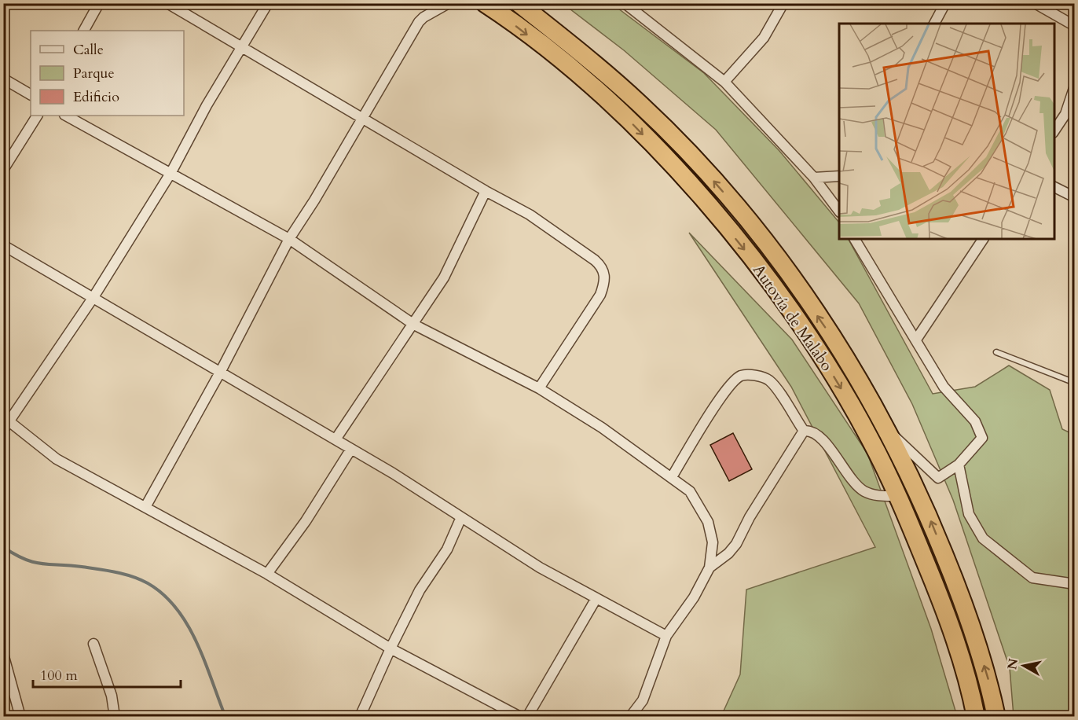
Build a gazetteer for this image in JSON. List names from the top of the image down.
{
  "streets": {
    "highway": ["Autovía de Malabo"]
  },
  "legend": ["Calle", "Parque", "Edificio"],
  "scale_bar": "100 m",
  "north": "left"
}
